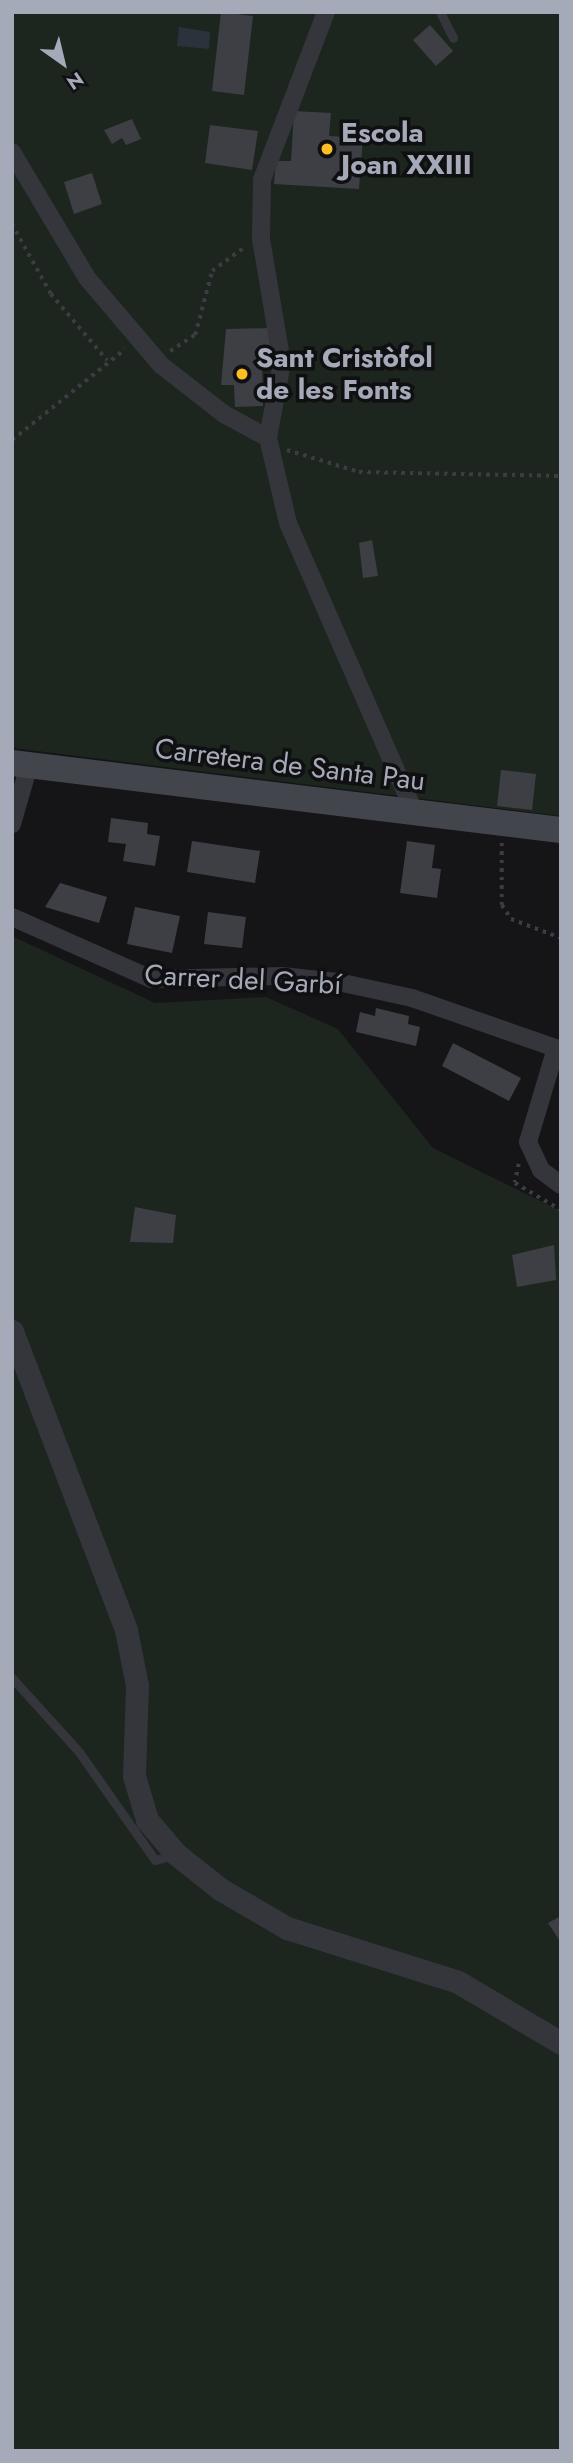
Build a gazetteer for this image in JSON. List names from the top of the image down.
{
  "streets": {
    "main road": ["Carretera de Santa Pau"],
    "street": ["Carrer del Garbí"]
  },
  "places": ["Escola Joan XXIII", "Sant Cristòfol de les Fonts"],
  "north": "bottom right"
}
